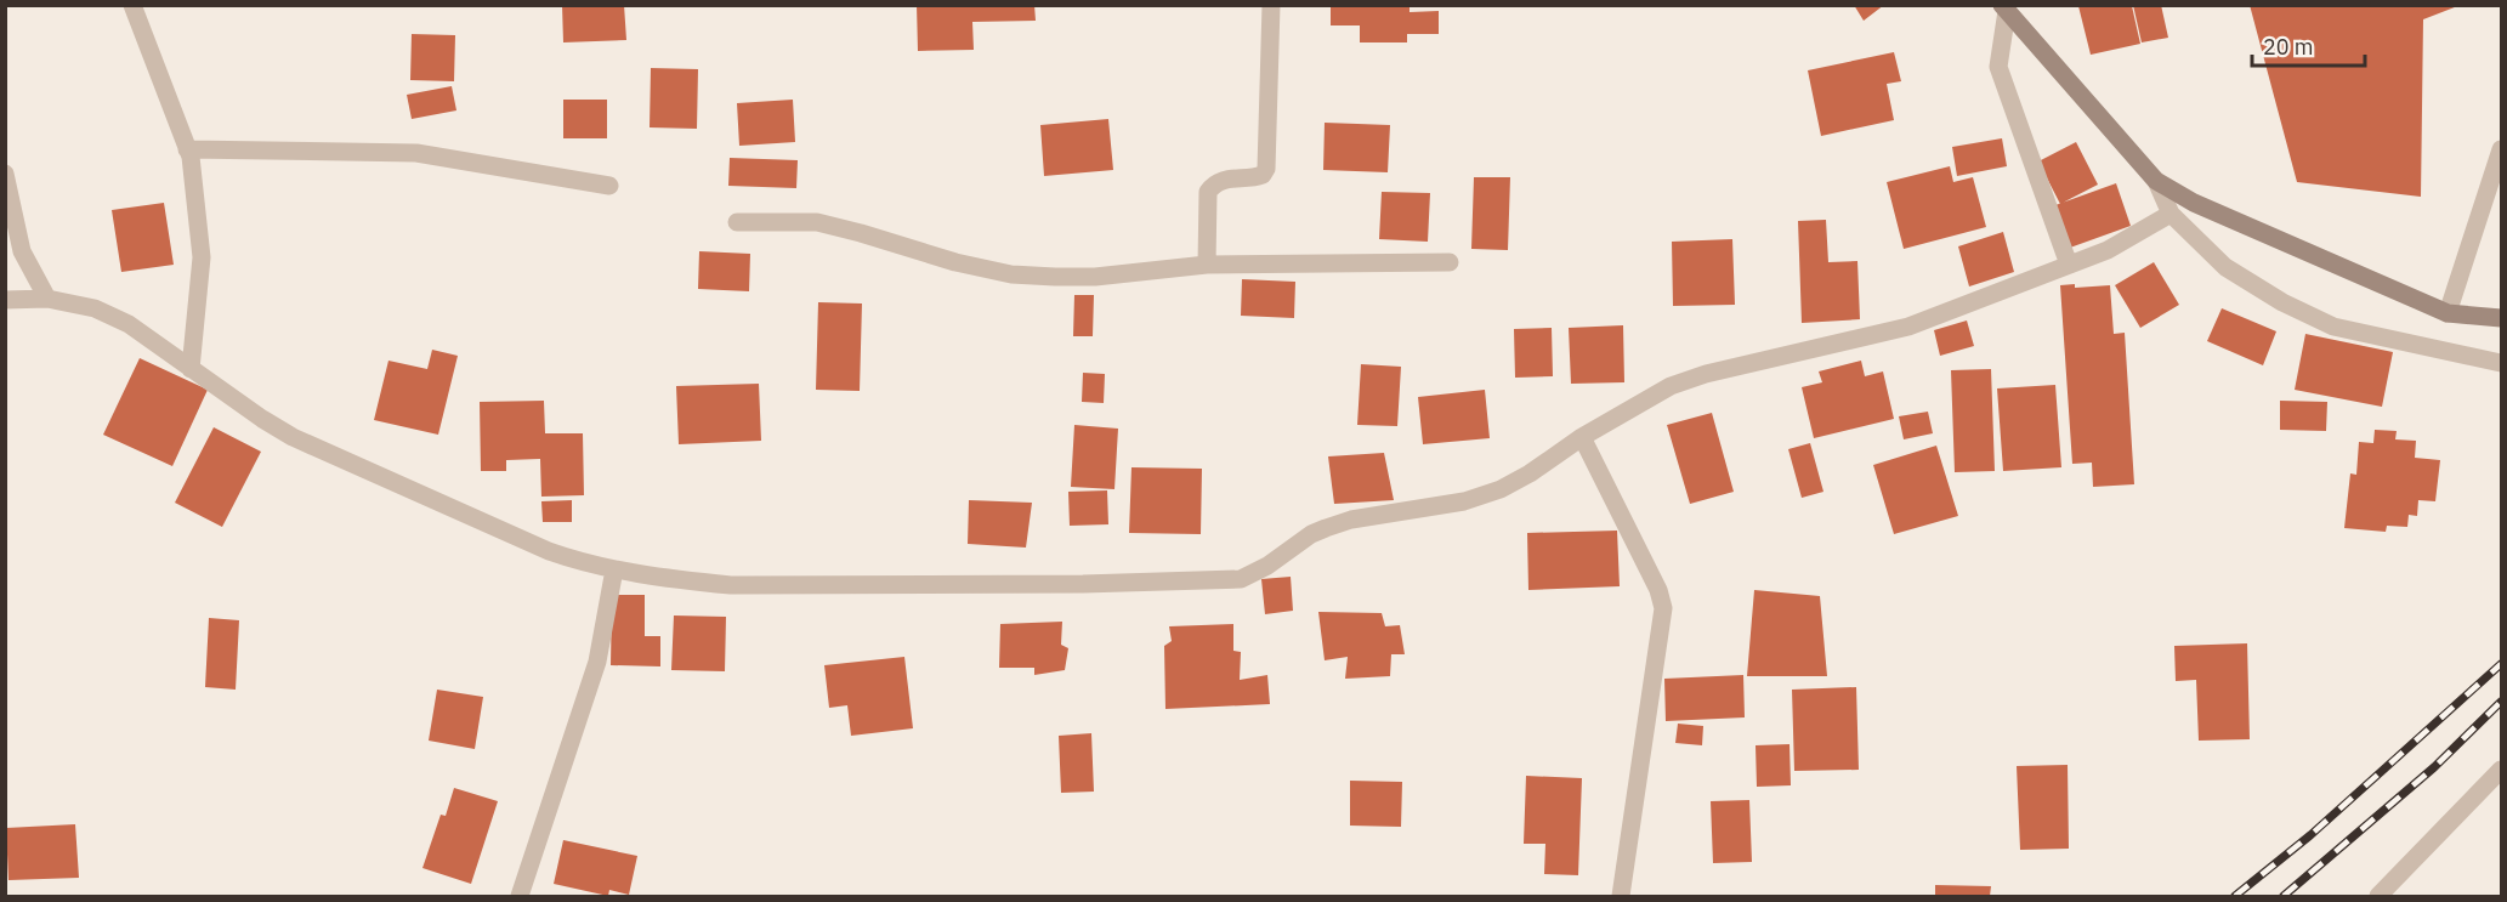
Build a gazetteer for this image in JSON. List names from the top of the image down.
{
  "scale_bar": "20 m"
}
